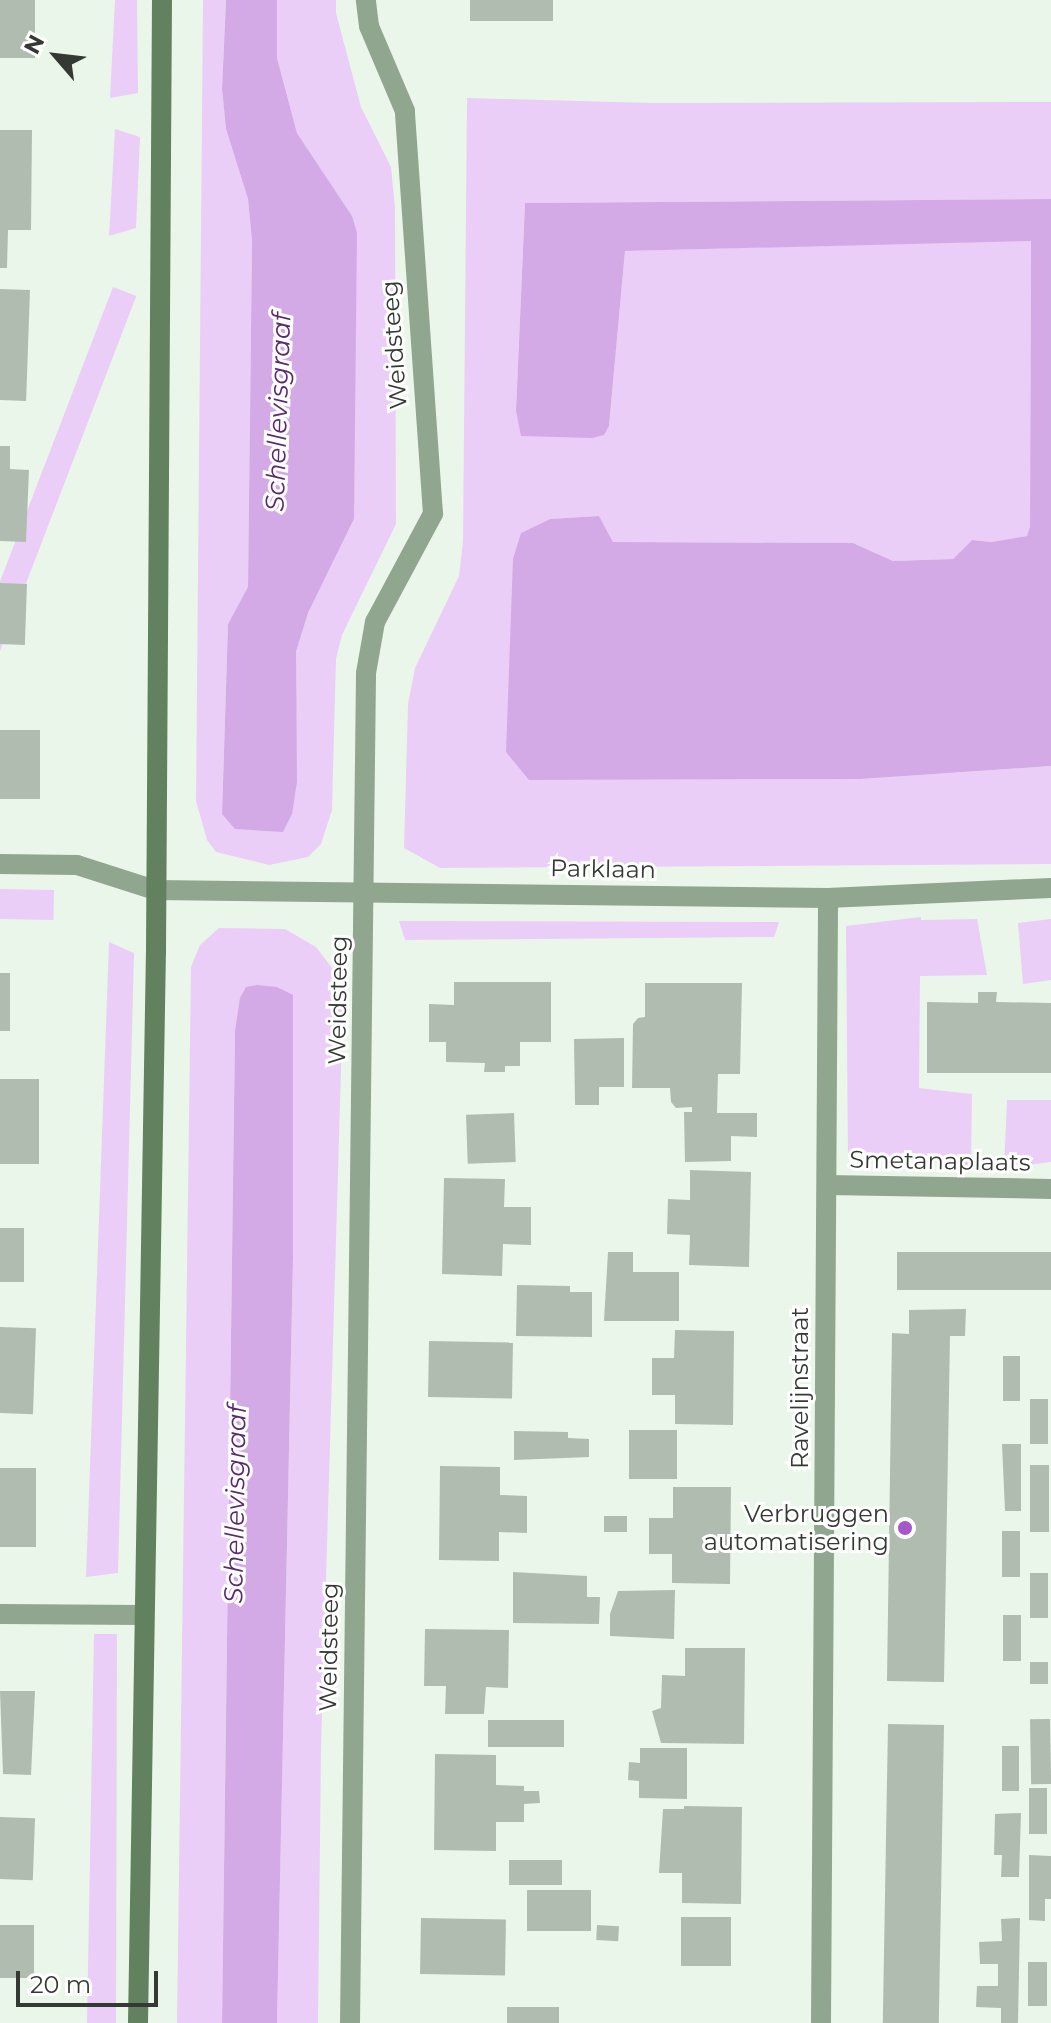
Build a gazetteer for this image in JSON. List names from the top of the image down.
{
  "streets": {
    "street": [
      "Weidsteeg",
      "Parklaan",
      "Smetanaplaats",
      "Ravelijnstraat"
    ]
  },
  "crossings": [
    ["Weidsteeg", "Parklaan"],
    ["Parklaan", "Ravelijnstraat"],
    ["Smetanaplaats", "Ravelijnstraat"]
  ],
  "water": ["Schellevisgraaf"],
  "places": ["Verbruggen automatisering"],
  "scale_bar": "20 m",
  "north": "top left"
}
